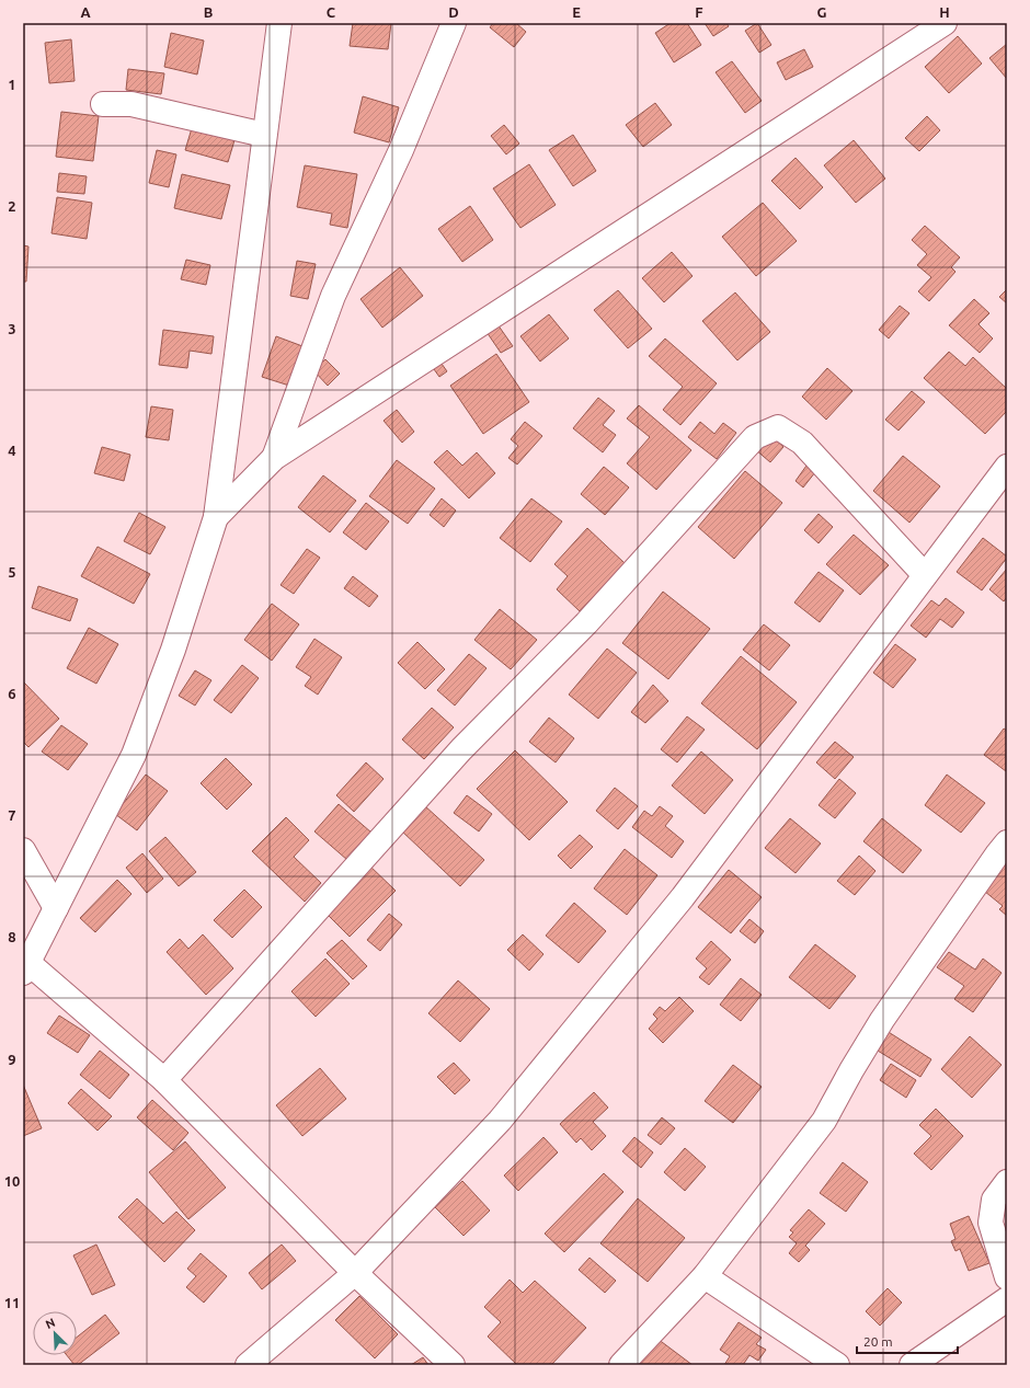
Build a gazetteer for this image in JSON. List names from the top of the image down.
{
  "scale_bar": "20 m",
  "north": "top left",
  "grid": {
    "columns": [
      "A",
      "B",
      "C",
      "D",
      "E",
      "F",
      "G",
      "H"
    ],
    "rows": [
      "1",
      "2",
      "3",
      "4",
      "5",
      "6",
      "7",
      "8",
      "9",
      "10",
      "11"
    ]
  }
}
